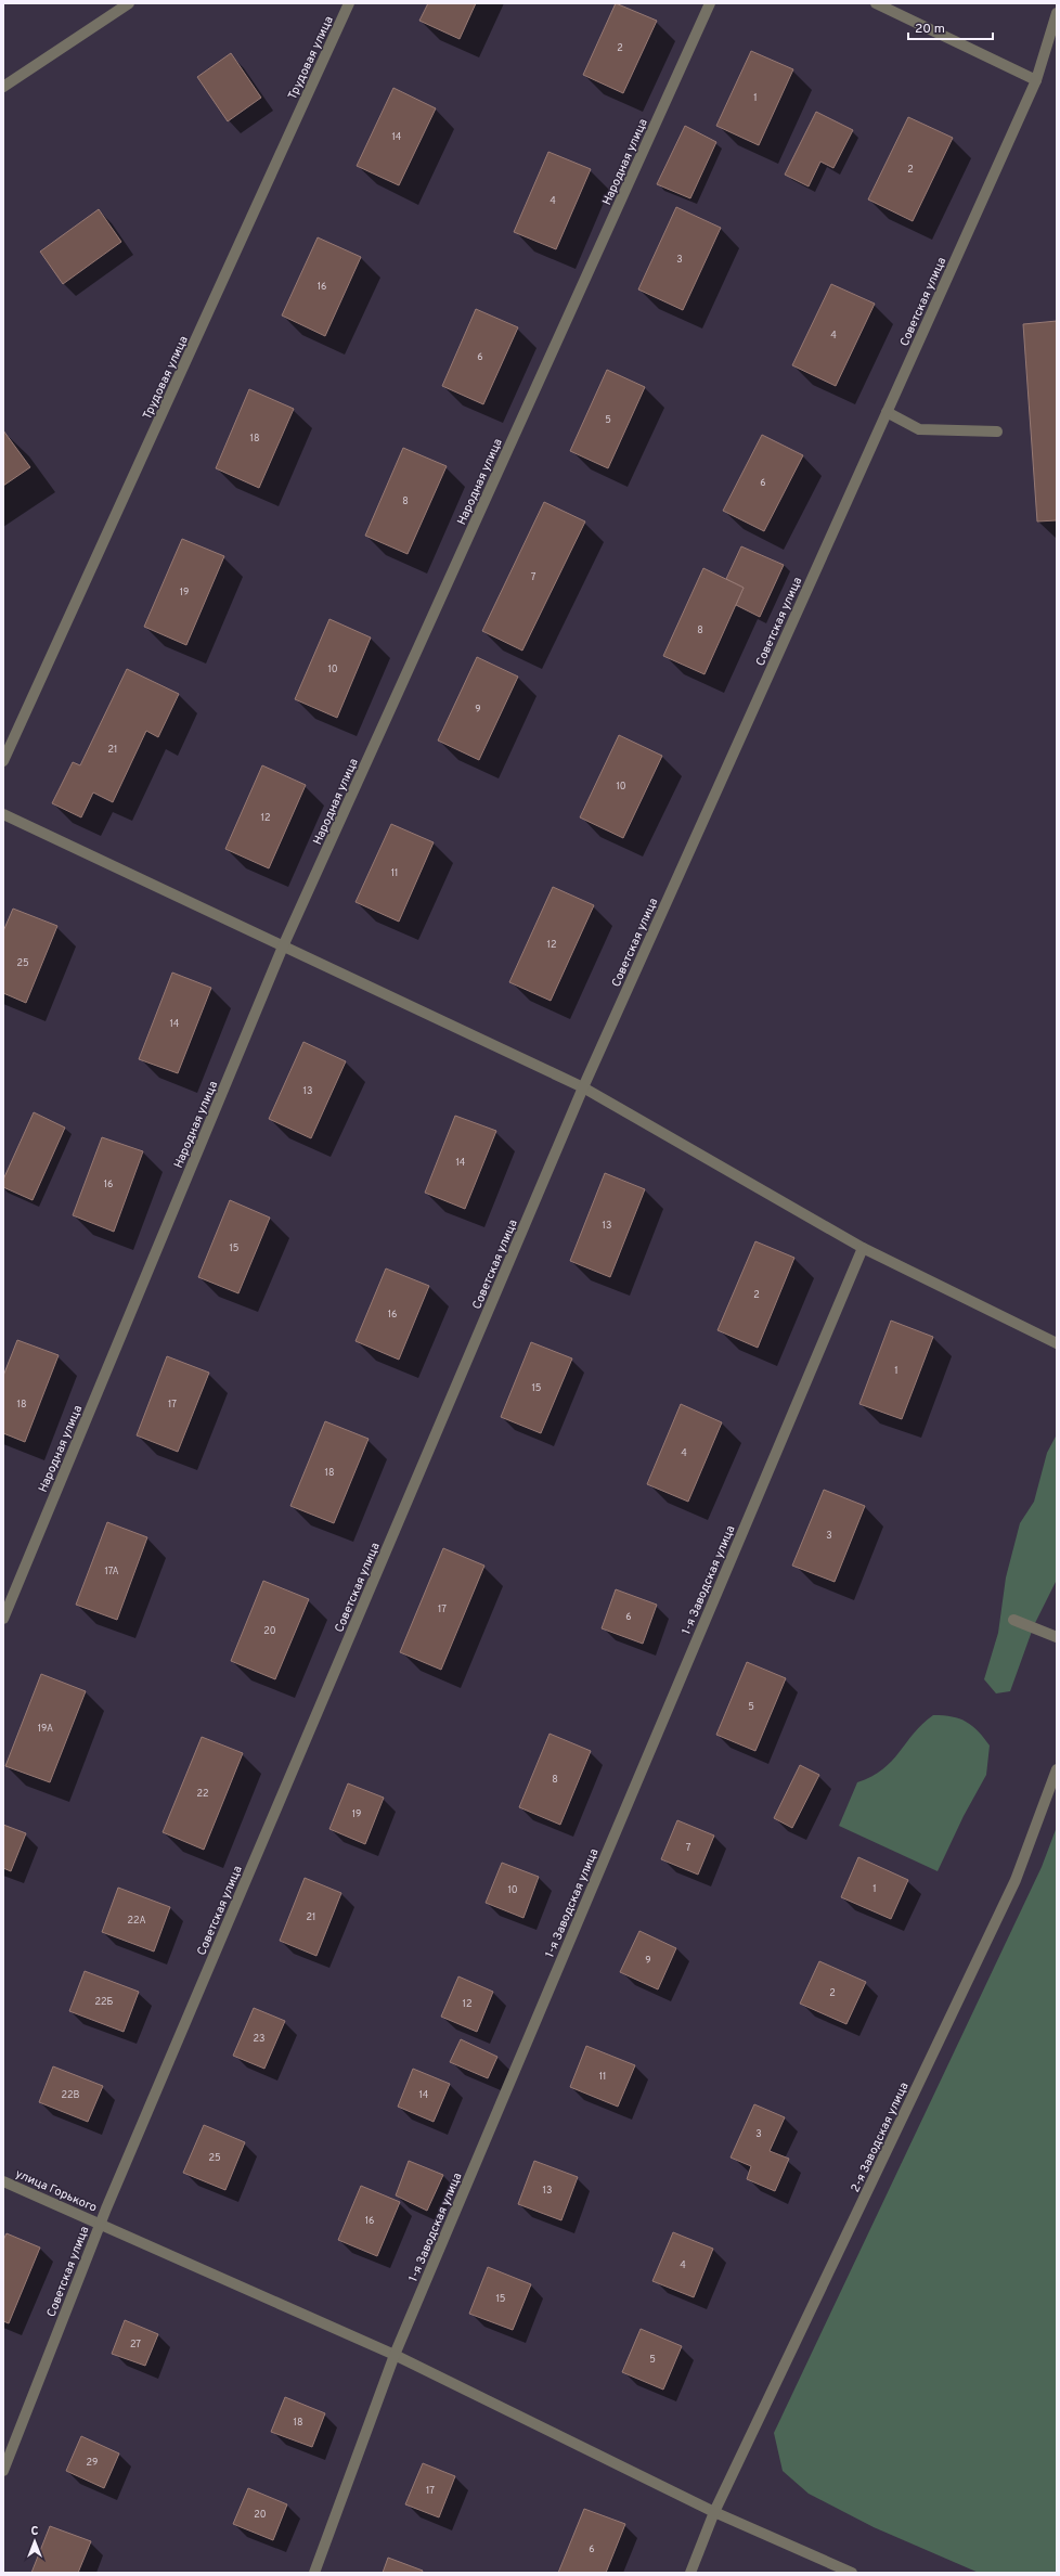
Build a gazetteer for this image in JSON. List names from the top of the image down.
{
  "streets": {
    "street": [
      "Трудовая улица",
      "Народная улица",
      "Советская улица",
      "1-я Заводская улица",
      "2-я Заводская улица",
      "улица Горького"
    ]
  },
  "crossings": [
    ["Советская улица", "улица Горького"],
    ["1-я Заводская улица", "улица Горького"],
    ["2-я Заводская улица", "улица Горького"]
  ],
  "house_numbers": [
    "2",
    "1",
    "14",
    "2",
    "4",
    "3",
    "16",
    "4",
    "6",
    "5",
    "18",
    "6",
    "8",
    "7",
    "19",
    "8",
    "10",
    "9",
    "21",
    "10",
    "12",
    "11",
    "12",
    "25",
    "14",
    "13",
    "14",
    "16",
    "13",
    "15",
    "2",
    "16",
    "1",
    "15",
    "18",
    "17",
    "4",
    "18",
    "3",
    "17А",
    "17",
    "6",
    "20",
    "5",
    "19А",
    "8",
    "22",
    "19",
    "7",
    "1",
    "10",
    "21",
    "22А",
    "9",
    "2",
    "22Б",
    "12",
    "23",
    "11",
    "22В",
    "14",
    "3",
    "25",
    "13",
    "16",
    "4",
    "15",
    "27",
    "5",
    "18",
    "29",
    "17",
    "20",
    "6"
  ],
  "scale_bar": "20 m",
  "north": "top"
}
